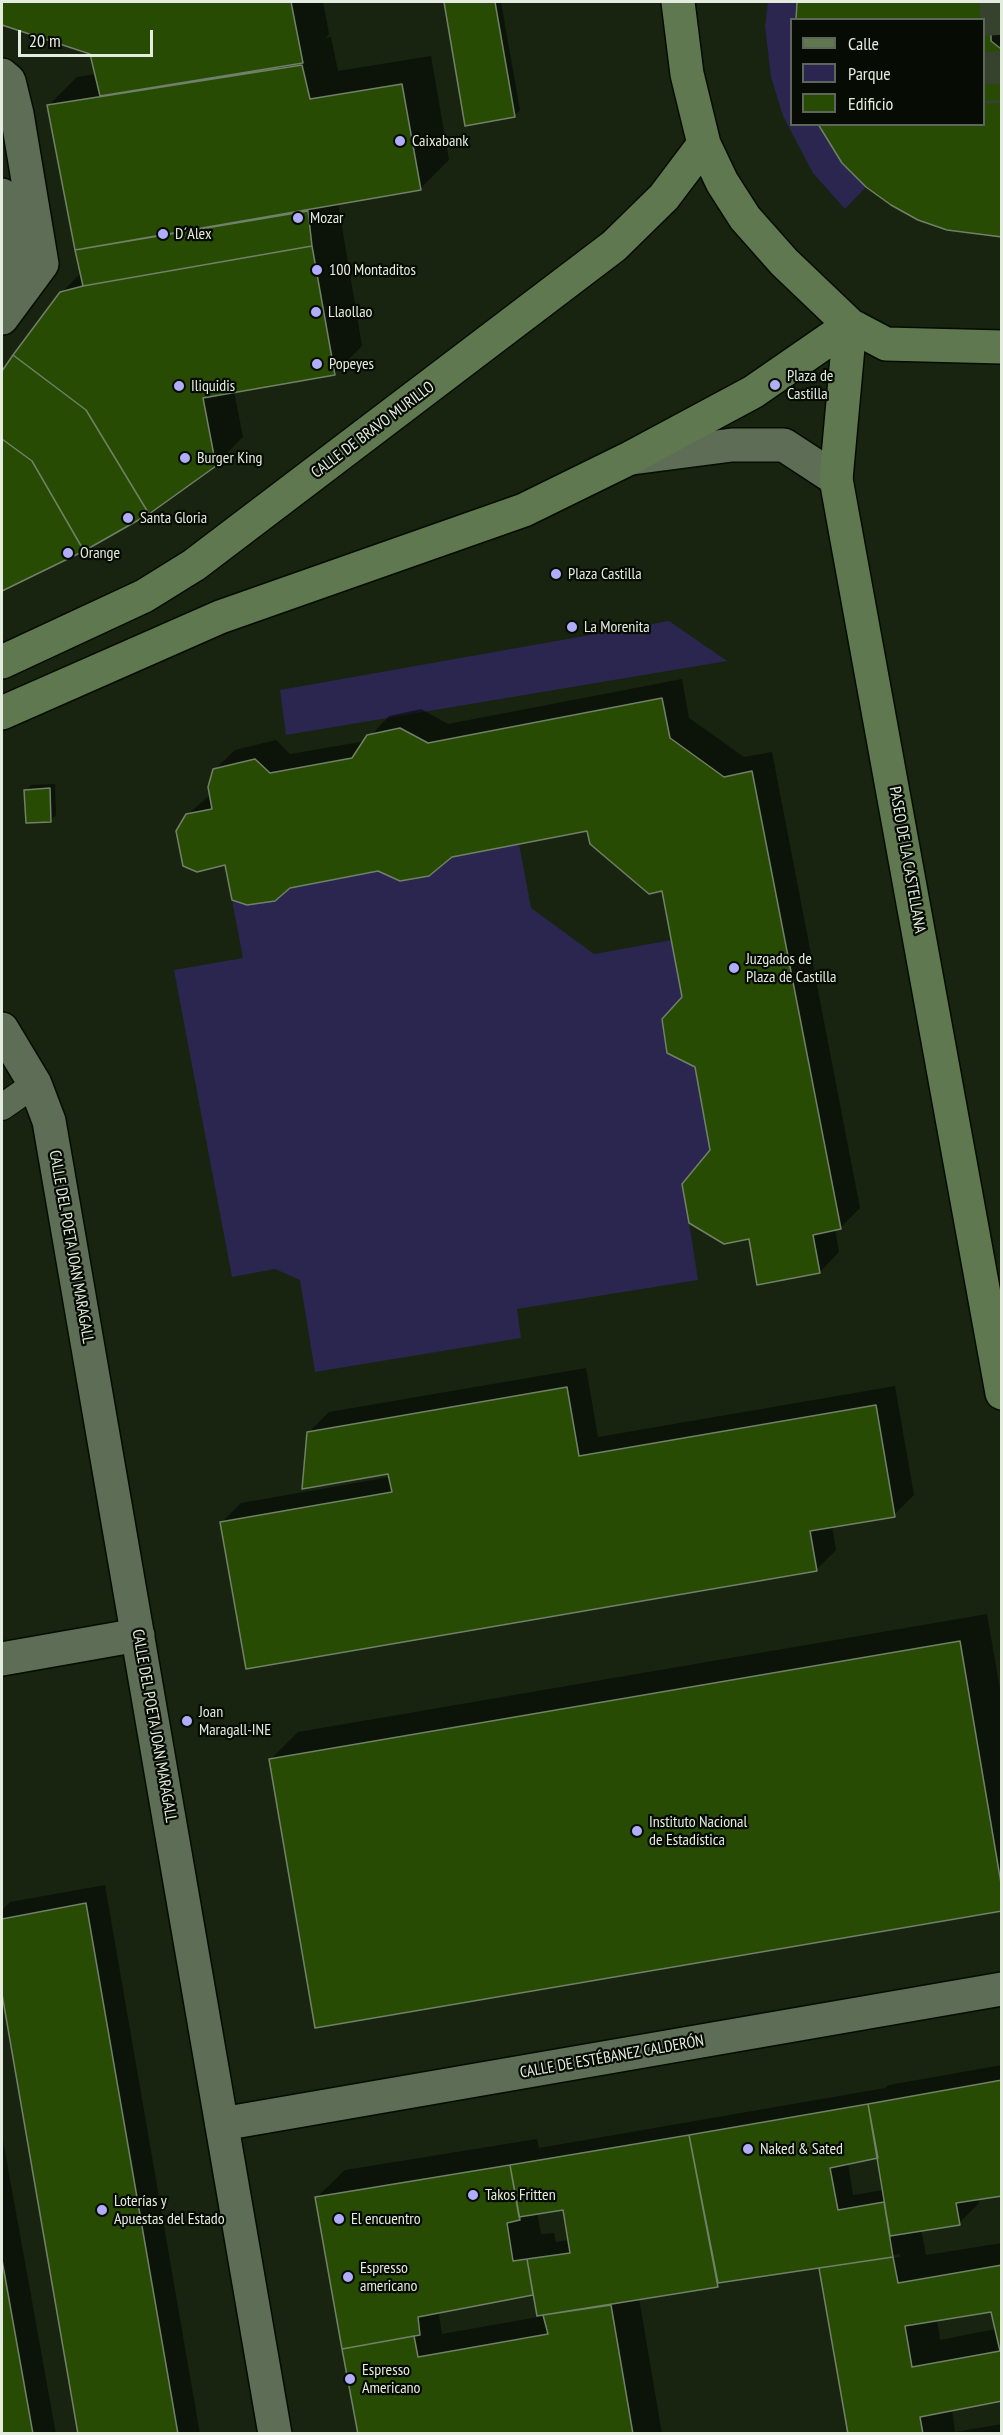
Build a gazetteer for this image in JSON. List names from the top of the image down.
{
  "streets": {
    "main road": ["CALLE DE BRAVO MURILLO", "PASEO DE LA CASTELLANA"],
    "street": ["CALLE DEL POETA JOAN MARAGALL", "CALLE DE ESTÉBANEZ CALDERÓN"]
  },
  "crossings": [
    ["CALLE DEL POETA JOAN MARAGALL", "CALLE DE ESTÉBANEZ CALDERÓN"]
  ],
  "places": [
    "Caixabank",
    "Mozar",
    "D´Alex",
    "100 Montaditos",
    "Llaollao",
    "Popeyes",
    "Plaza de Castilla",
    "Iliquidis",
    "Burger King",
    "Santa Gloria",
    "Orange",
    "Plaza Castilla",
    "La Morenita",
    "Juzgados de Plaza de Castilla",
    "Joan Maragall-INE",
    "Instituto Nacional de Estadística",
    "Naked & Sated",
    "Takos Fritten",
    "Loterías y Apuestas del Estado",
    "El encuentro",
    "Espresso americano",
    "Espresso Americano"
  ],
  "legend": ["Calle", "Parque", "Edificio"],
  "scale_bar": "20 m"
}
